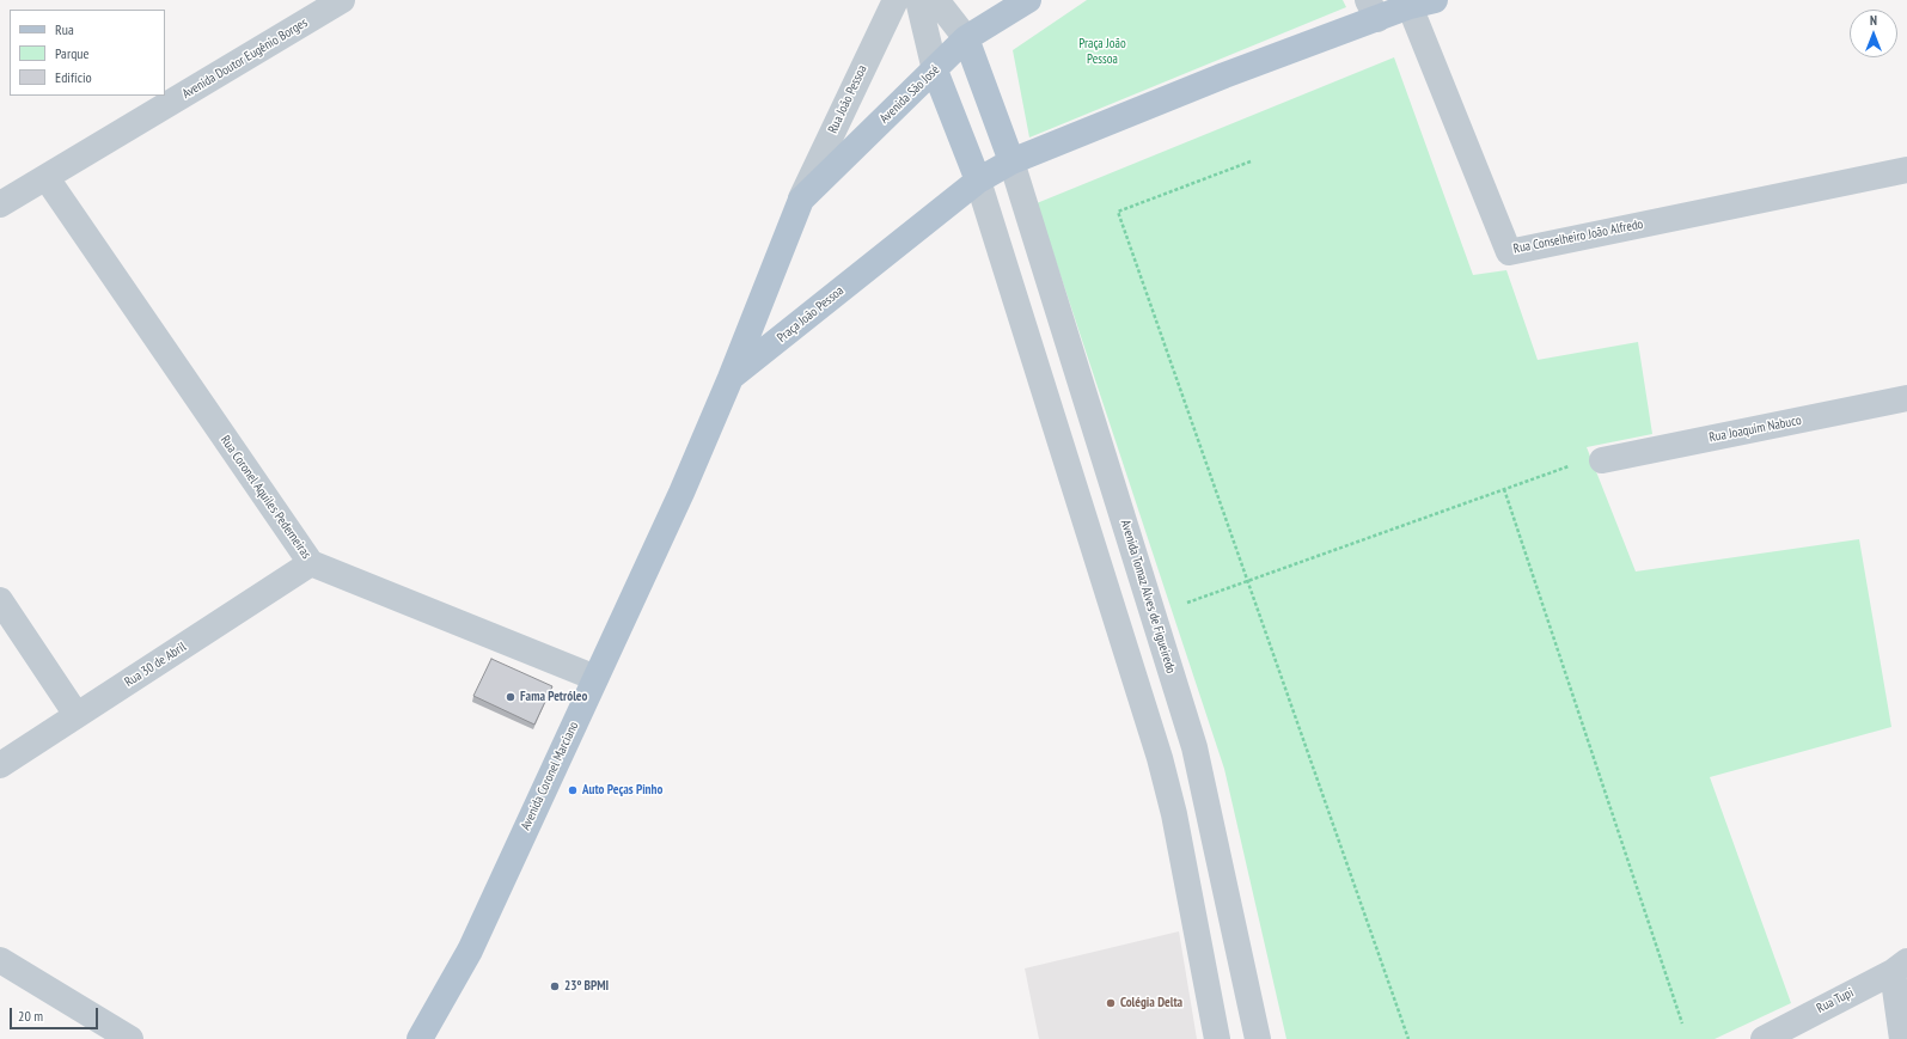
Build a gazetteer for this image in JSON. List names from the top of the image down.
{
  "streets": {
    "main road": ["Avenida São José", "Praça João Pessoa", "Avenida Coronel Marciano"],
    "street": [
      "Avenida Doutor Eugênio Borges",
      "Rua João Pessoa",
      "Rua Conselheiro João Alfredo",
      "Rua Joaquim Nabuco",
      "Rua Coronel Aquiles Pederneiras",
      "Avenida Tomaz Alves de Figueiredo",
      "Rua 30 de Abril",
      "Rua Tupi"
    ]
  },
  "crossings": [
    ["Avenida Doutor Eugênio Borges", "Rua Coronel Aquiles Pederneiras"],
    ["Avenida São José", "Rua João Pessoa"],
    ["Rua Conselheiro João Alfredo", "Praça João Pessoa"],
    ["Praça João Pessoa", "Avenida Tomaz Alves de Figueiredo"],
    ["Praça João Pessoa", "Avenida Coronel Marciano"],
    ["Rua Coronel Aquiles Pederneiras", "Rua 30 de Abril"],
    ["Rua Coronel Aquiles Pederneiras", "Avenida Coronel Marciano"]
  ],
  "parks": ["Praça João Pessoa"],
  "places": [
    "Fama Petróleo",
    "Auto Peças Pinho",
    "23º BPMI",
    "Colégia Delta"
  ],
  "legend": ["Rua", "Parque", "Edifício"],
  "scale_bar": "20 m",
  "north": "top"
}
